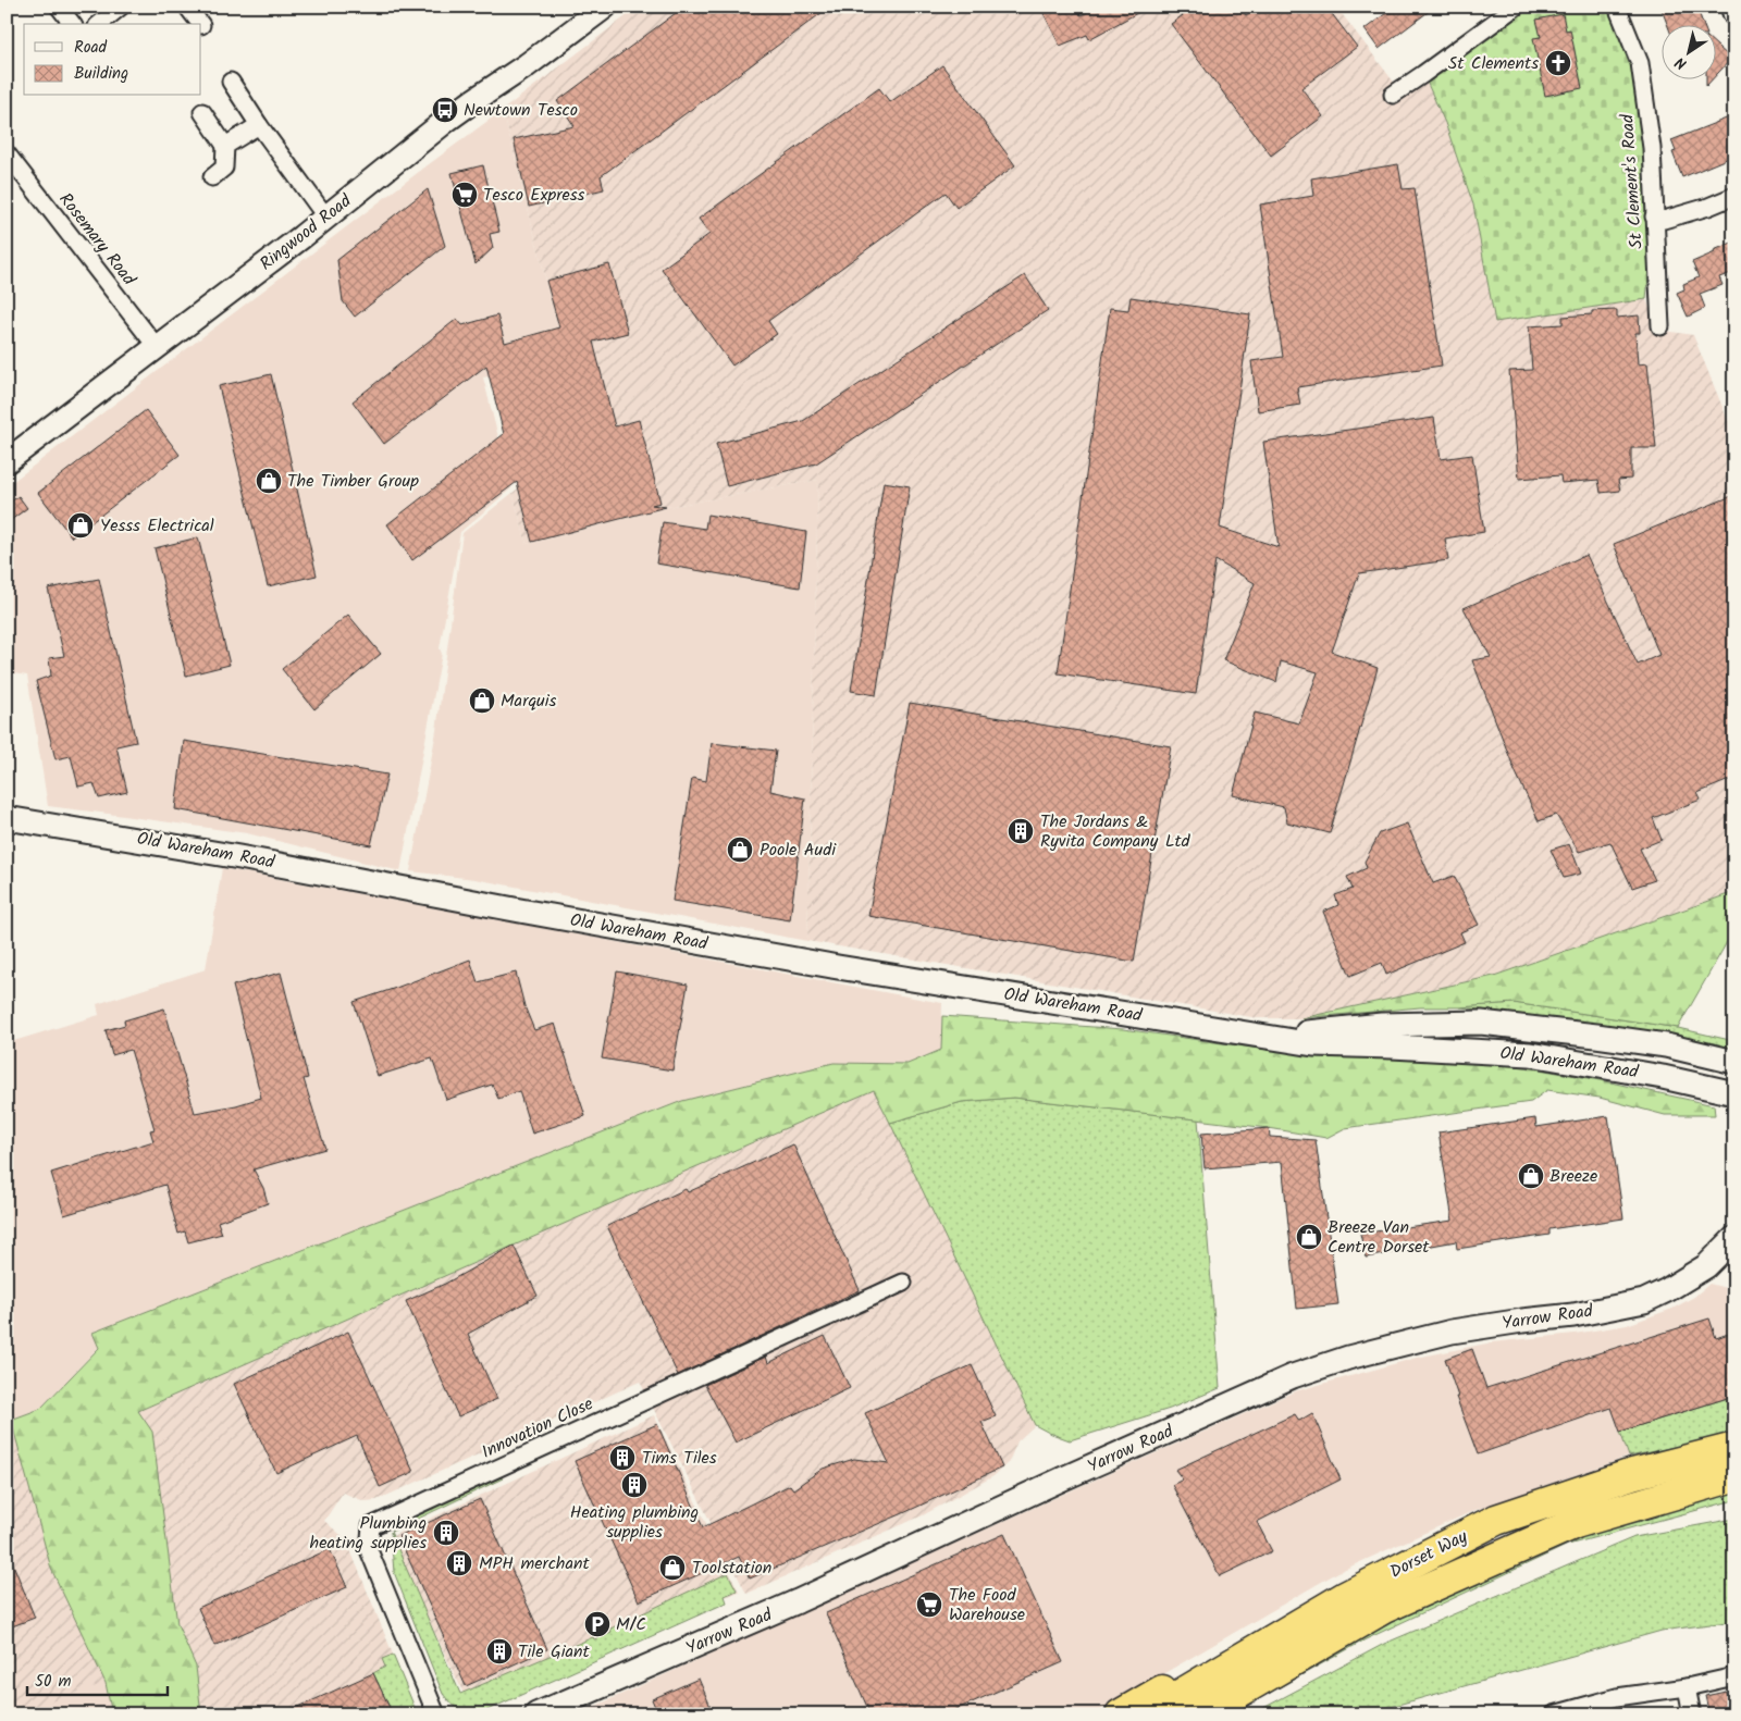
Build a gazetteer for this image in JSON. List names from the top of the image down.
{
  "streets": {
    "highway": ["Dorset Way"],
    "street": [
      "St Clement's Road",
      "Ringwood Road",
      "Rosemary Road",
      "Old Wareham Road",
      "Yarrow Road",
      "Innovation Close"
    ]
  },
  "crossings": [
    ["Ringwood Road", "Rosemary Road"]
  ],
  "places": {
    "church": ["St Clements"],
    "bus stop": ["Newtown Tesco"],
    "supermarket": ["Tesco Express", "The Food Warehouse"],
    "shop": [
      "The Timber Group",
      "Yesss Electrical",
      "Marquis",
      "Poole Audi",
      "Breeze",
      "Breeze Van Centre Dorset",
      "Toolstation"
    ],
    "building": [
      "The Jordans & Ryvita Company Ltd",
      "Tims Tiles",
      "Heating plumbing supplies",
      "Plumbing heating supplies",
      "MPH merchant",
      "Tile Giant"
    ],
    "parking": ["M/C"]
  },
  "legend": ["Road", "Building"],
  "scale_bar": "50 m",
  "north": "bottom left"
}
